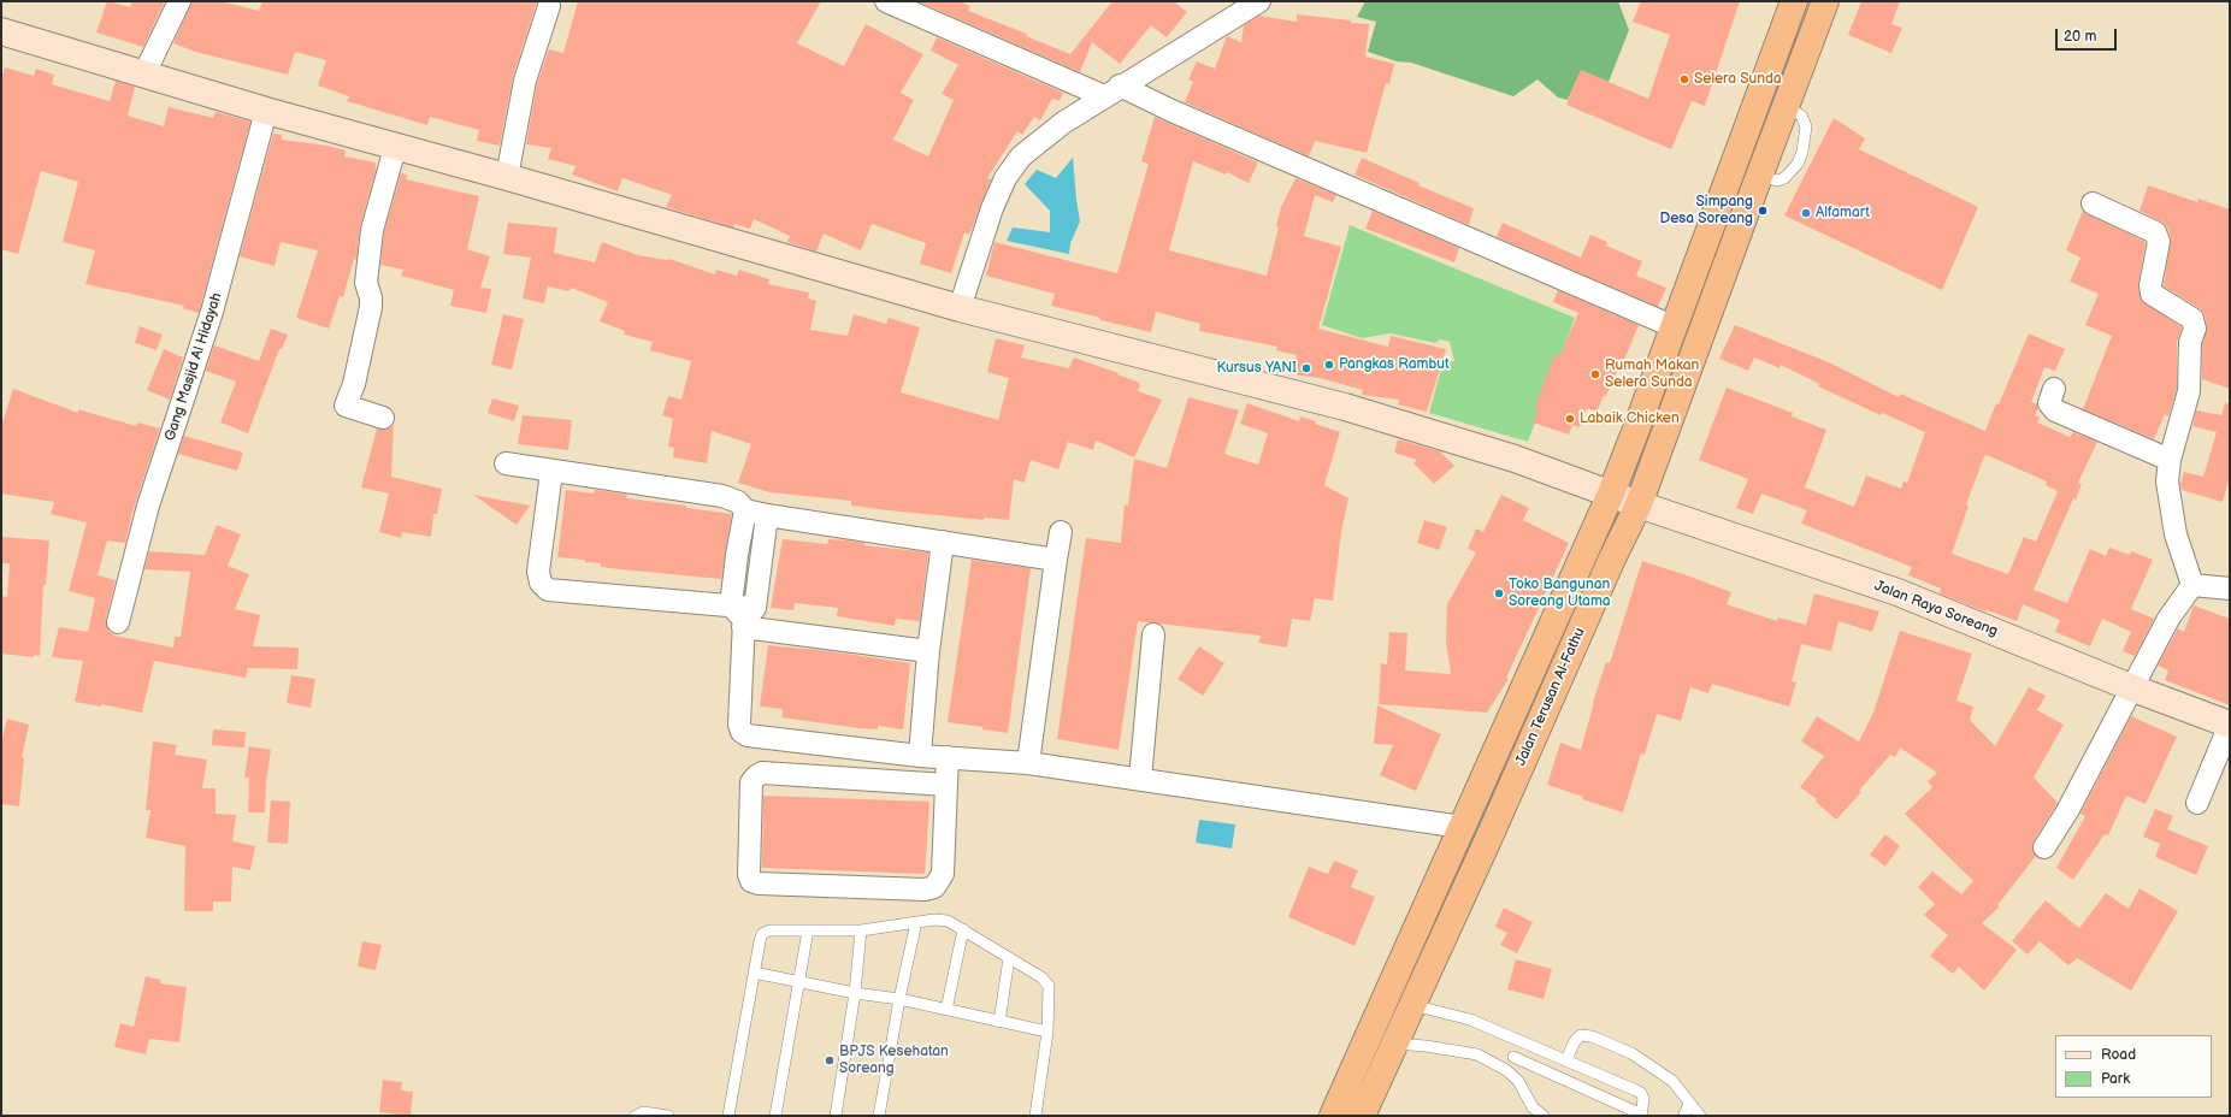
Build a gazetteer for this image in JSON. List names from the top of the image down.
{
  "streets": {
    "highway": ["Jalan Terusan Al-Fathu"],
    "street": ["Gang Masjid Al Hidayah", "Jalan Raya Soreang"]
  },
  "crossings": [
    ["Gang Masjid Al Hidayah", "Jalan Raya Soreang"],
    ["Jalan Raya Soreang", "Jalan Terusan Al-Fathu"]
  ],
  "places": [
    "Selera Sunda",
    "Simpang Desa Soreang",
    "Alfamart",
    "Pangkas Rambut",
    "Kursus YANI",
    "Rumah Makan Selera Sunda",
    "Labaik Chicken",
    "Toko Bangunan Soreang Utama",
    "BPJS Kesehatan Soreang"
  ],
  "legend": ["Road", "Park"],
  "scale_bar": "20 m"
}
